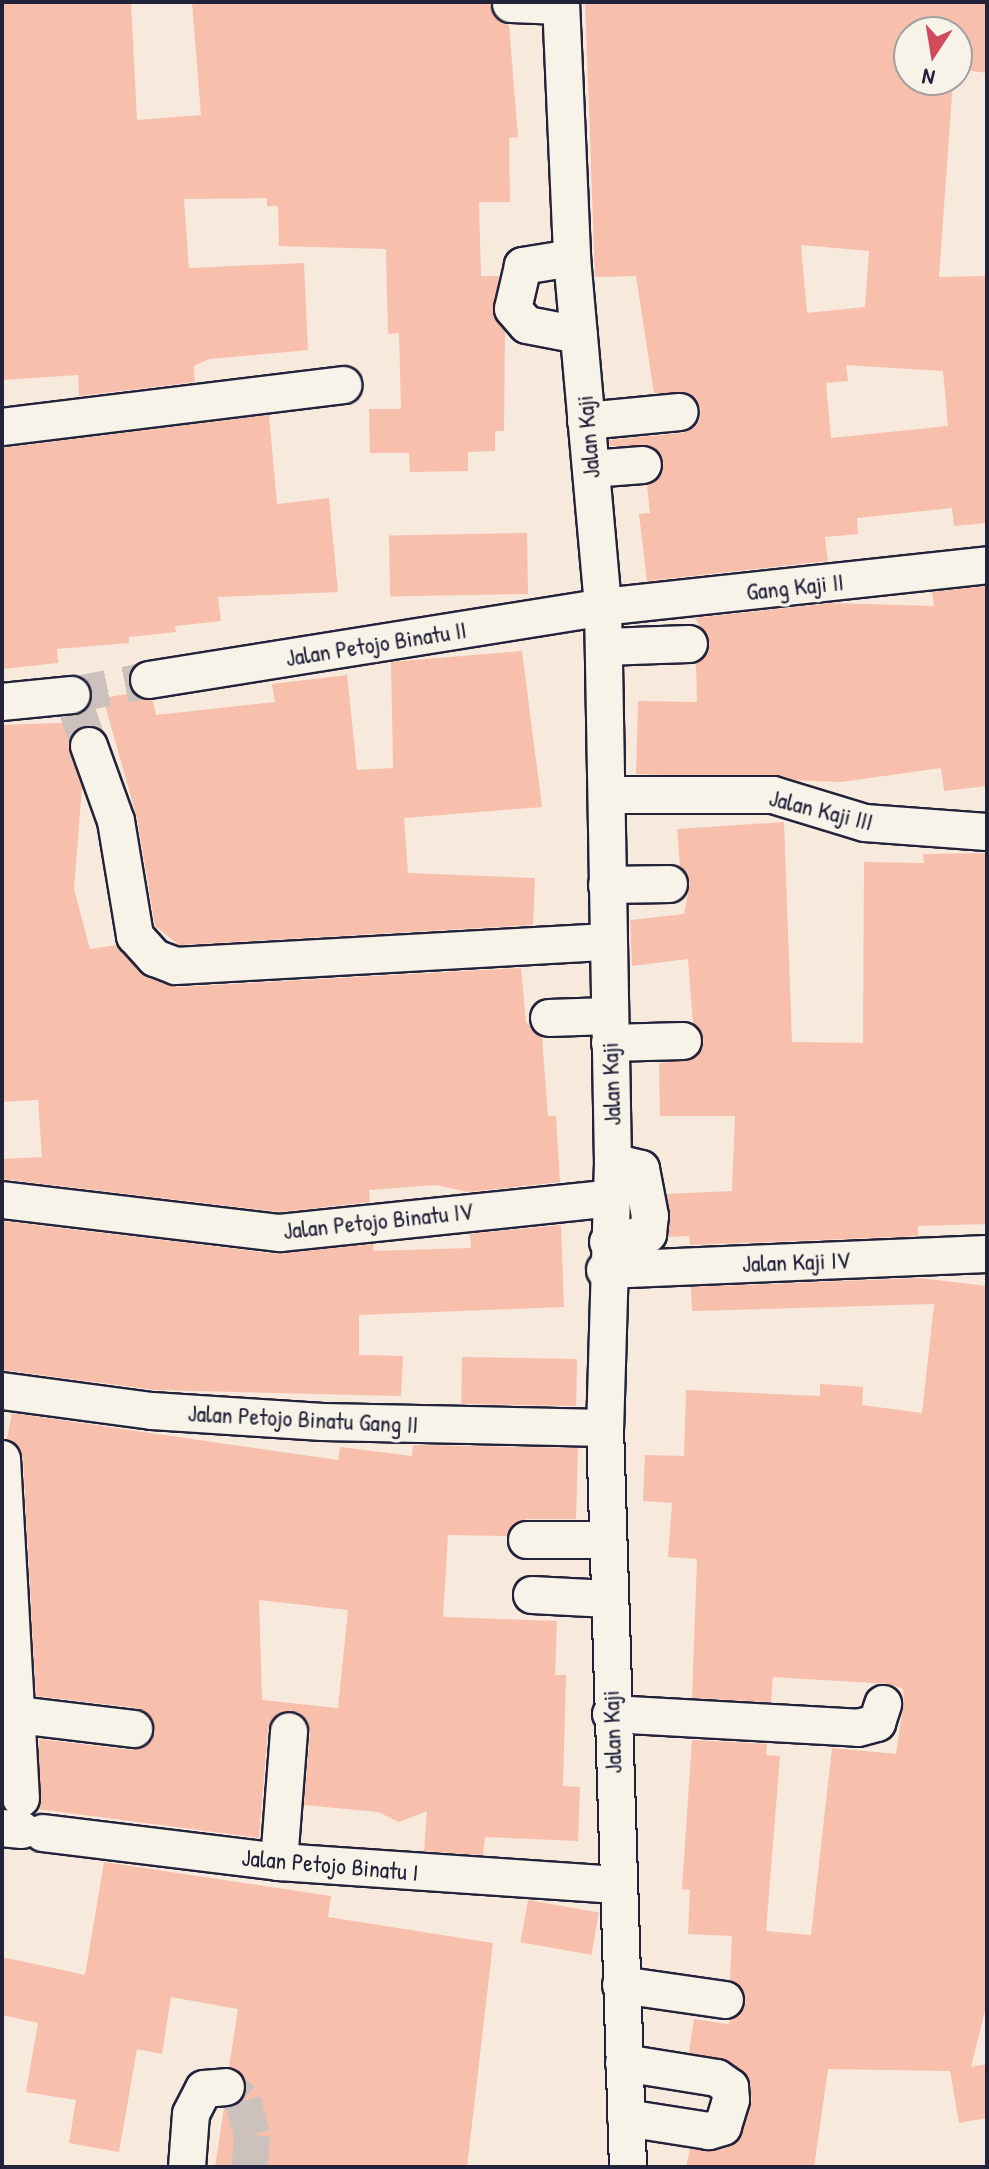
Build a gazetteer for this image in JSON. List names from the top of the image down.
{
  "streets": {
    "street": [
      "Jalan Kaji",
      "Gang Kaji II",
      "Jalan Petojo Binatu II",
      "Jalan Kaji III",
      "Jalan Petojo Binatu IV",
      "Jalan Kaji IV",
      "Jalan Petojo Binatu Gang II",
      "Jalan Petojo Binatu I"
    ]
  },
  "crossings": [
    ["Jalan Kaji", "Gang Kaji II"],
    ["Jalan Kaji", "Jalan Petojo Binatu II"],
    ["Jalan Kaji", "Jalan Kaji III"],
    ["Jalan Kaji", "Jalan Petojo Binatu IV"],
    ["Jalan Kaji", "Jalan Kaji IV"],
    ["Jalan Kaji", "Jalan Petojo Binatu Gang II"],
    ["Jalan Kaji", "Jalan Petojo Binatu I"],
    ["Gang Kaji II", "Jalan Petojo Binatu II"]
  ],
  "north": "bottom"
}
